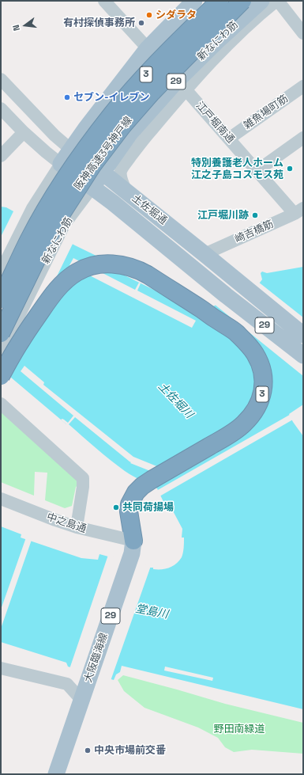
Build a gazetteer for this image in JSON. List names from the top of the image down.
{
  "streets": {
    "highway": ["3", "阪神高速3号神戸線"],
    "main road": [
      "新なにわ筋",
      "29",
      "土佐堀通",
      "大阪臨海線"
    ],
    "street": [
      "雑魚場町筋",
      "江戸堀南通",
      "崎吉橋筋",
      "中之島通"
    ]
  },
  "crossings": [
    ["新なにわ筋", "土佐堀通"],
    ["3", "中之島通"],
    ["3", "大阪臨海線"],
    ["雑魚場町筋", "江戸堀南通"],
    ["江戸堀南通", "崎吉橋筋"],
    ["土佐堀通", "崎吉橋筋"],
    ["中之島通", "大阪臨海線"]
  ],
  "water": ["土佐堀川", "堂島川"],
  "parks": ["野田南緑道"],
  "places": [
    "シダラタ",
    "有村探偵事務所",
    "セブン-イレブン",
    "特別養護老人ホーム 江之子島コスモス苑",
    "江戸堀川跡",
    "共同荷揚場",
    "中央市場前交番"
  ],
  "north": "left"
}
